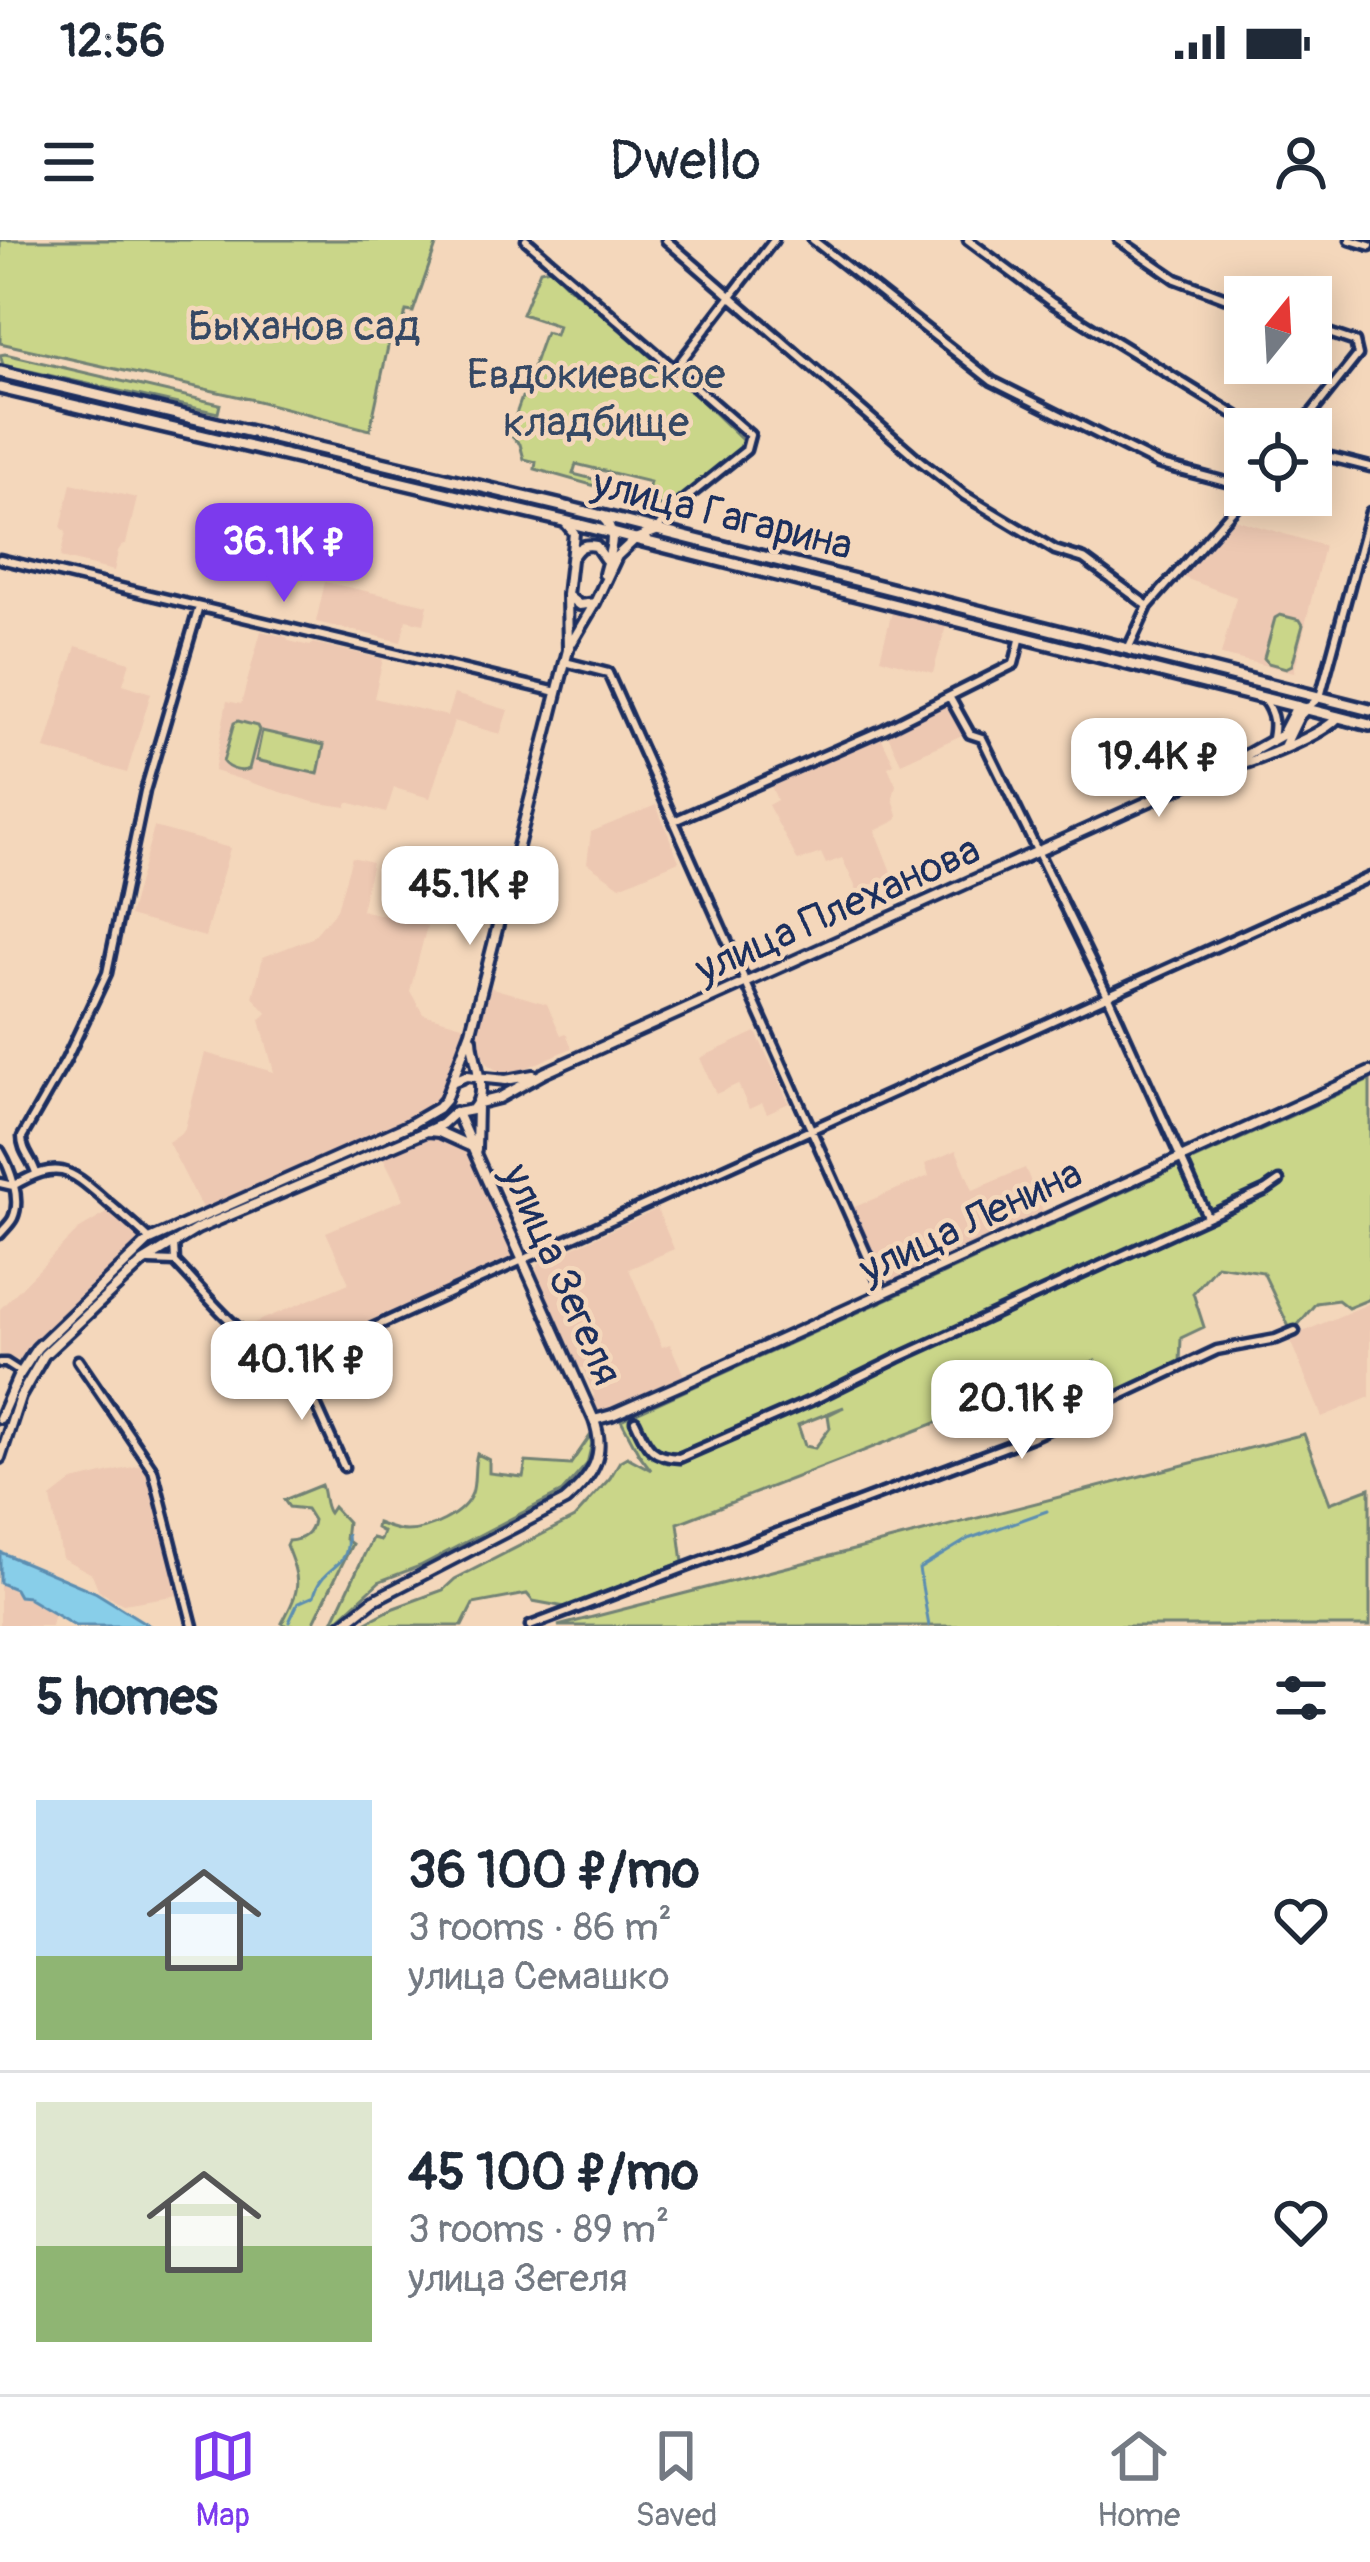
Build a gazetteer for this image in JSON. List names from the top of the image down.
{
  "streets": {
    "main road": [
      "улица Гагарина",
      "улица Плеханова",
      "улица Ленина",
      "улица Зегеля"
    ]
  },
  "crossings": [
    ["улица Гагарина", "улица Плеханова"],
    ["улица Плеханова", "улица Зегеля"],
    ["улица Ленина", "улица Зегеля"]
  ],
  "parks": ["Быханов сад", "Евдокиевское кладбище"],
  "north": "top",
  "page": {
    "status": "12:56",
    "header": "Dwello",
    "price": [
      "36.1K ₽",
      "19.4K ₽",
      "45.1K ₽",
      "40.1K ₽",
      "20.1K ₽"
    ],
    "heading": "5 homes",
    "list": [
      {
        "name": "36 100 ₽/mo",
        "note": "3 rooms · 86 m² · улица Семашко"
      },
      {
        "name": "45 100 ₽/mo",
        "note": "3 rooms · 89 m² · улица Зегеля"
      }
    ],
    "tabs": ["Map", "Saved", "Home"]
  }
}
